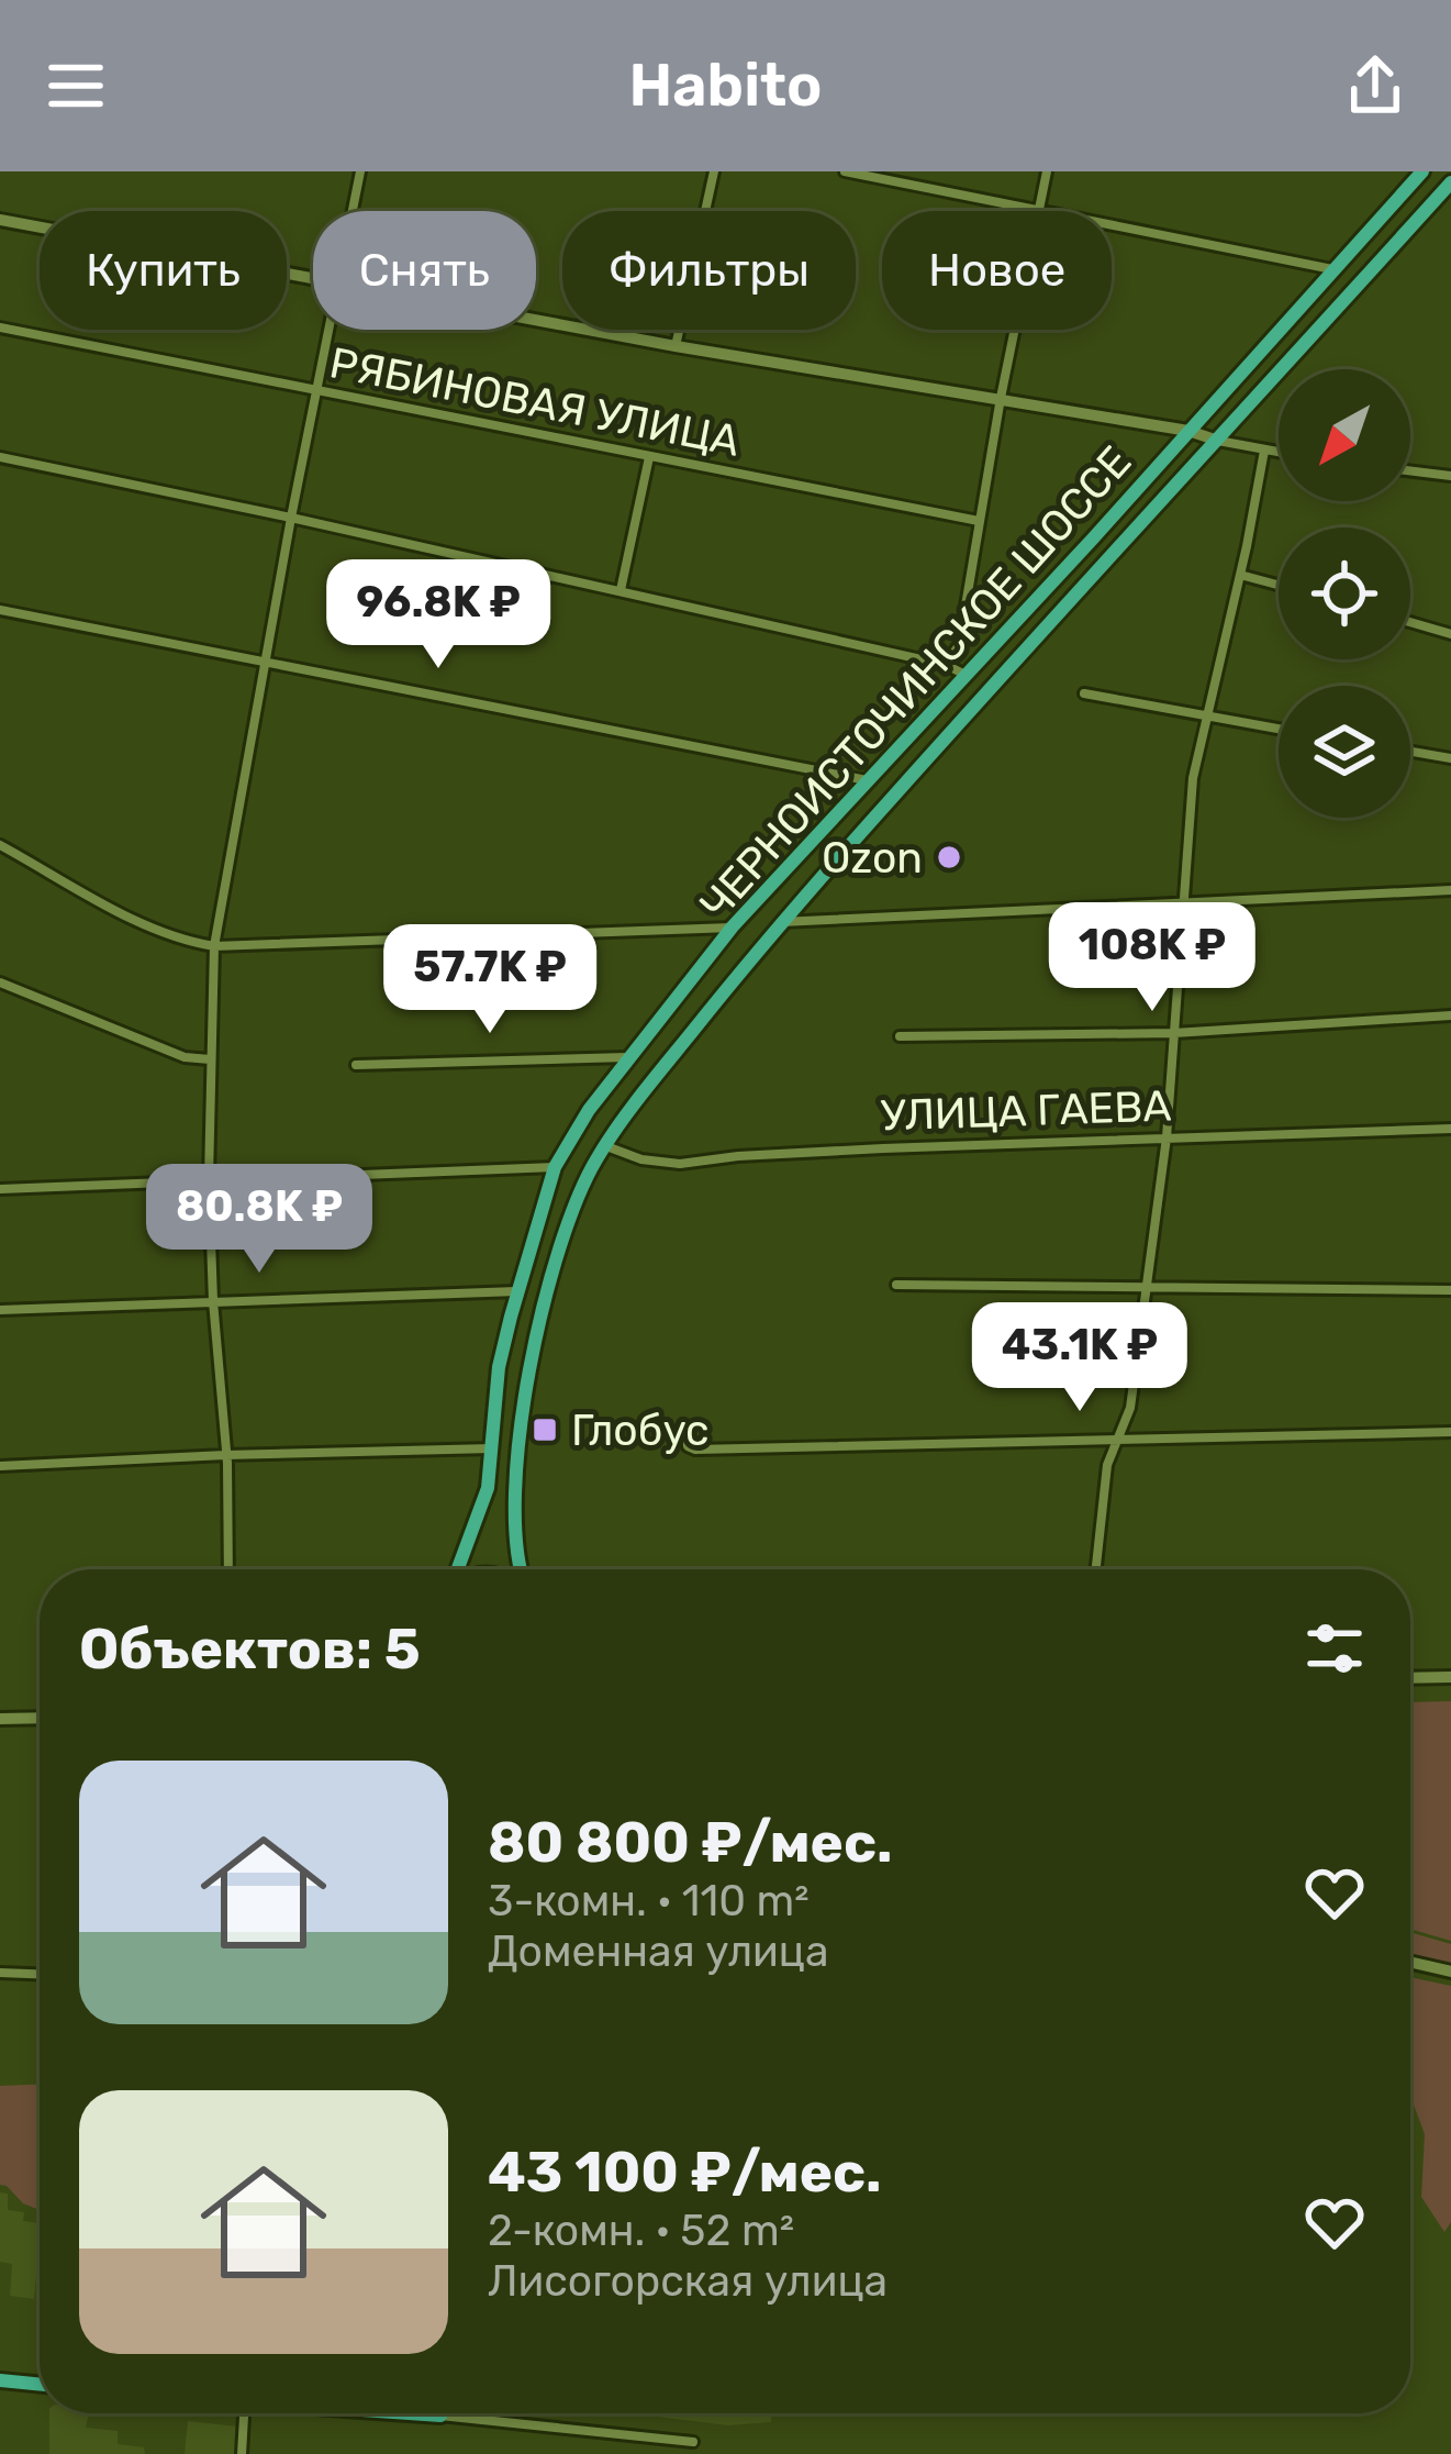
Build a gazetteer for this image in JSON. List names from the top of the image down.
{
  "streets": {
    "main road": ["ЧЕРНОИСТОЧИНСКОЕ ШОССЕ"],
    "street": ["РЯБИНОВАЯ УЛИЦА", "УЛИЦА ГАЕВА"]
  },
  "crossings": [
    ["ЧЕРНОИСТОЧИНСКОЕ ШОССЕ", "УЛИЦА ГАЕВА"]
  ],
  "places": {
    "other": ["Ozon"],
    "transit": ["Глобус"]
  },
  "north": "bottom left",
  "page": {
    "header": "Habito",
    "chip": [
      "Купить",
      "Снять",
      "Фильтры",
      "Новое"
    ],
    "price": [
      "96.8K ₽",
      "108K ₽",
      "57.7K ₽",
      "80.8K ₽",
      "43.1K ₽"
    ],
    "heading": "Объектов: 5",
    "list": [
      {
        "name": "80 800 ₽/мес.",
        "note": "3-комн. · 110 m² · Доменная улица"
      },
      {
        "name": "43 100 ₽/мес.",
        "note": "2-комн. · 52 m² · Лисогорская улица"
      }
    ]
  }
}
